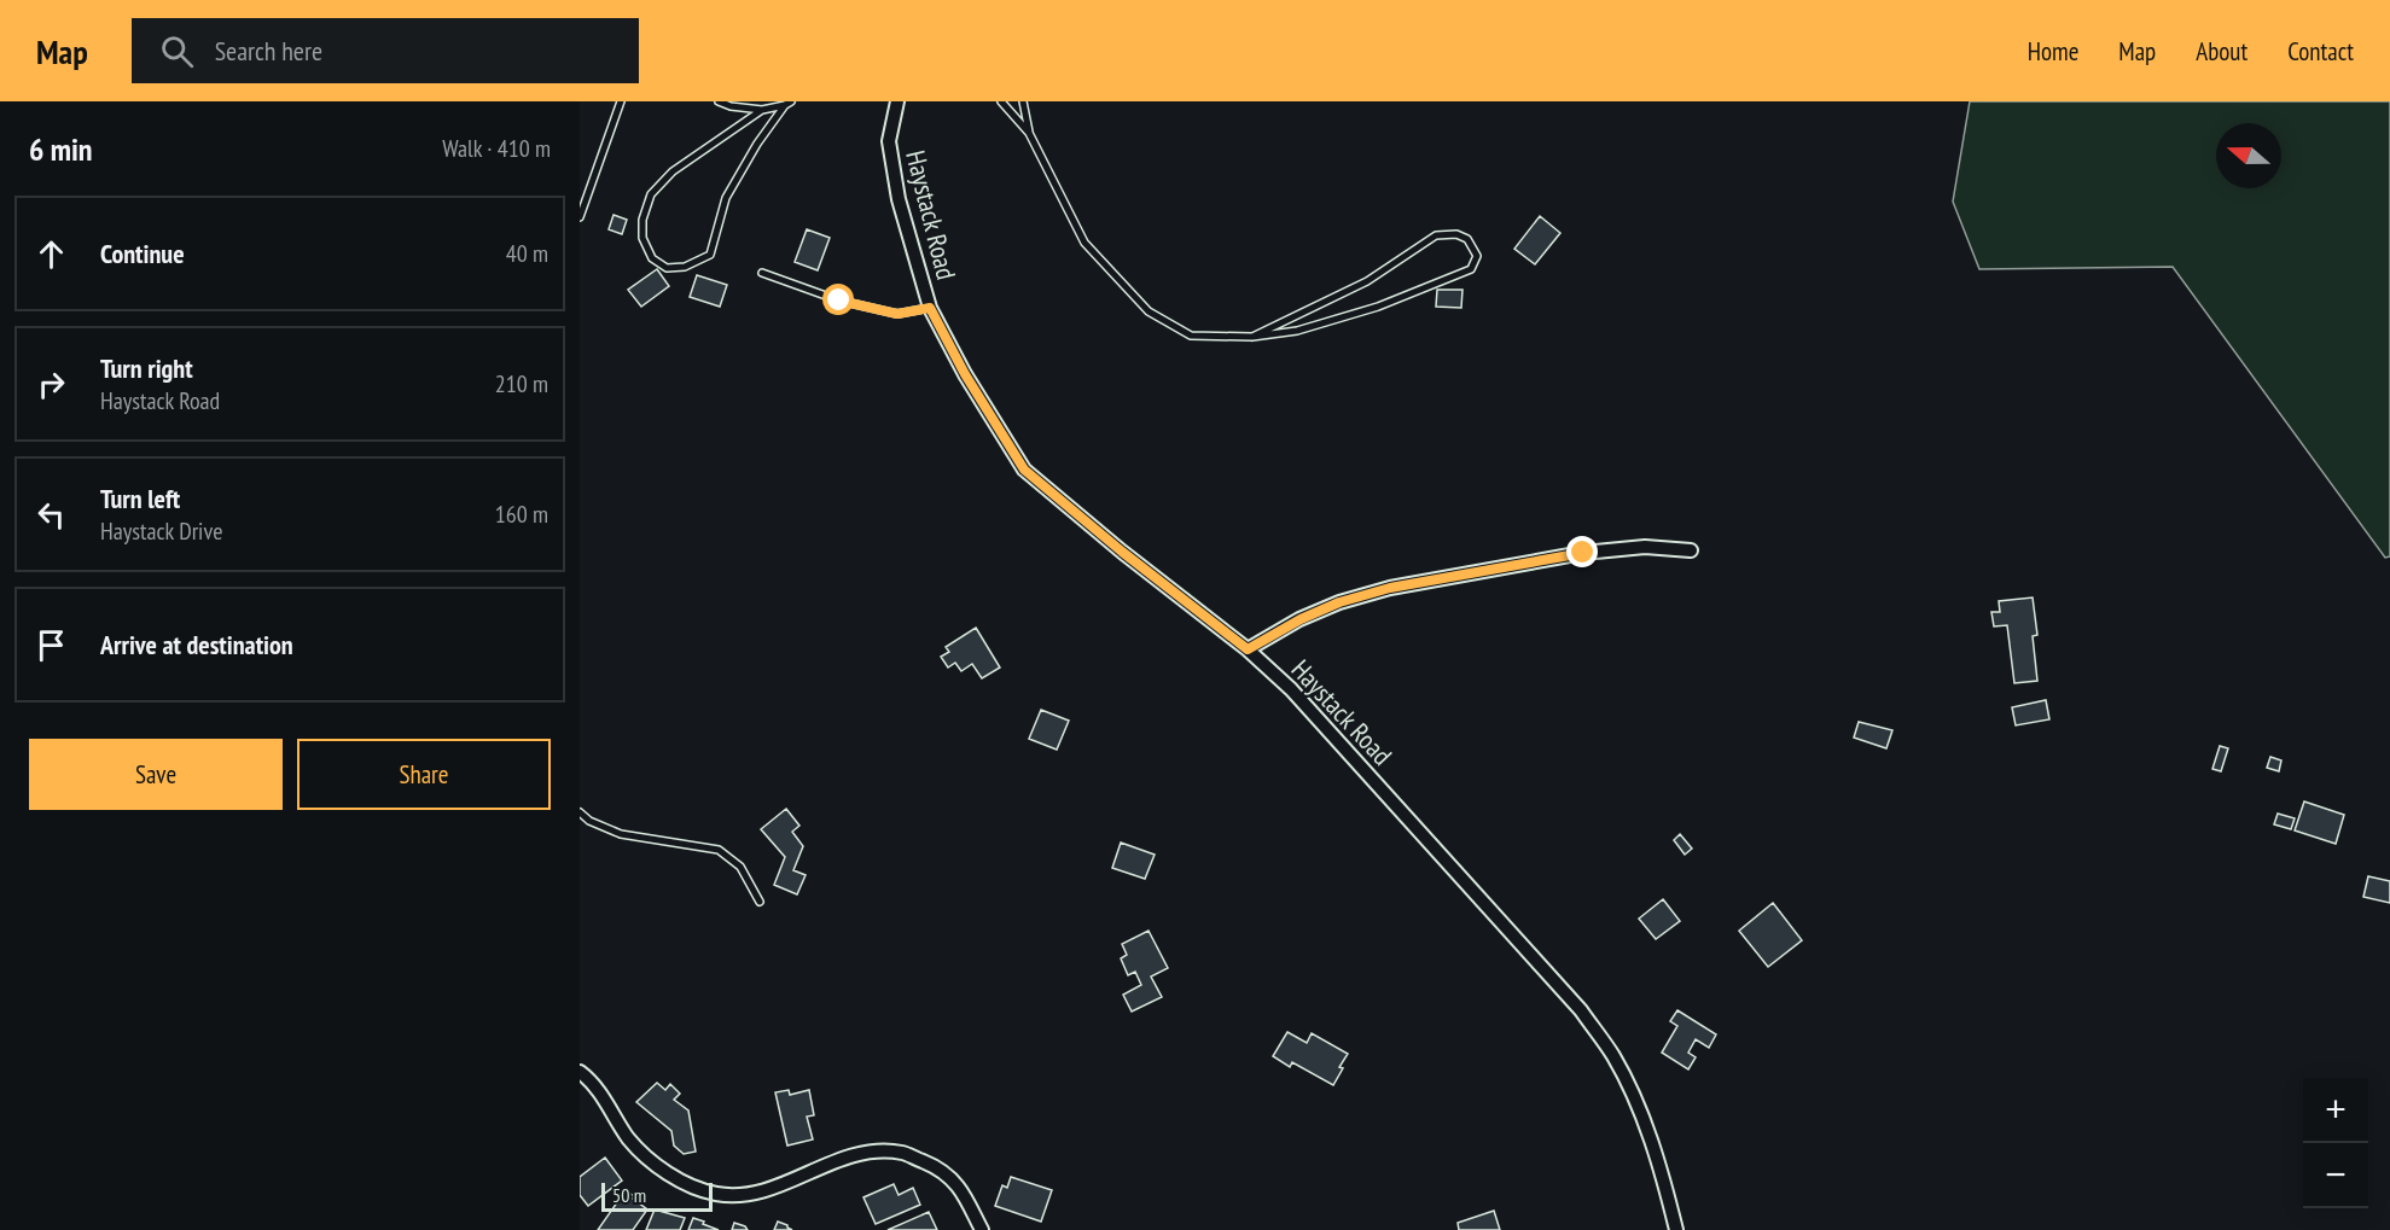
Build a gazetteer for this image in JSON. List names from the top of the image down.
{
  "streets": {
    "street": ["Haystack Road"]
  },
  "scale_bar": "50 m",
  "north": "left",
  "page": {
    "header": "Map",
    "search": "Search here",
    "nav": [
      "Home",
      "Map",
      "About",
      "Contact"
    ],
    "heading": ["6 min", "Walk · 410 m"],
    "list": [
      ["Continue", "40 m"],
      ["Turn right", "Haystack Road", "210 m"],
      ["Turn left", "Haystack Drive", "160 m"],
      "Arrive at destination"
    ],
    "buttons": ["Save", "Share"],
    "map_buttons": ["+", "−"],
    "scale": "50 m"
  }
}
